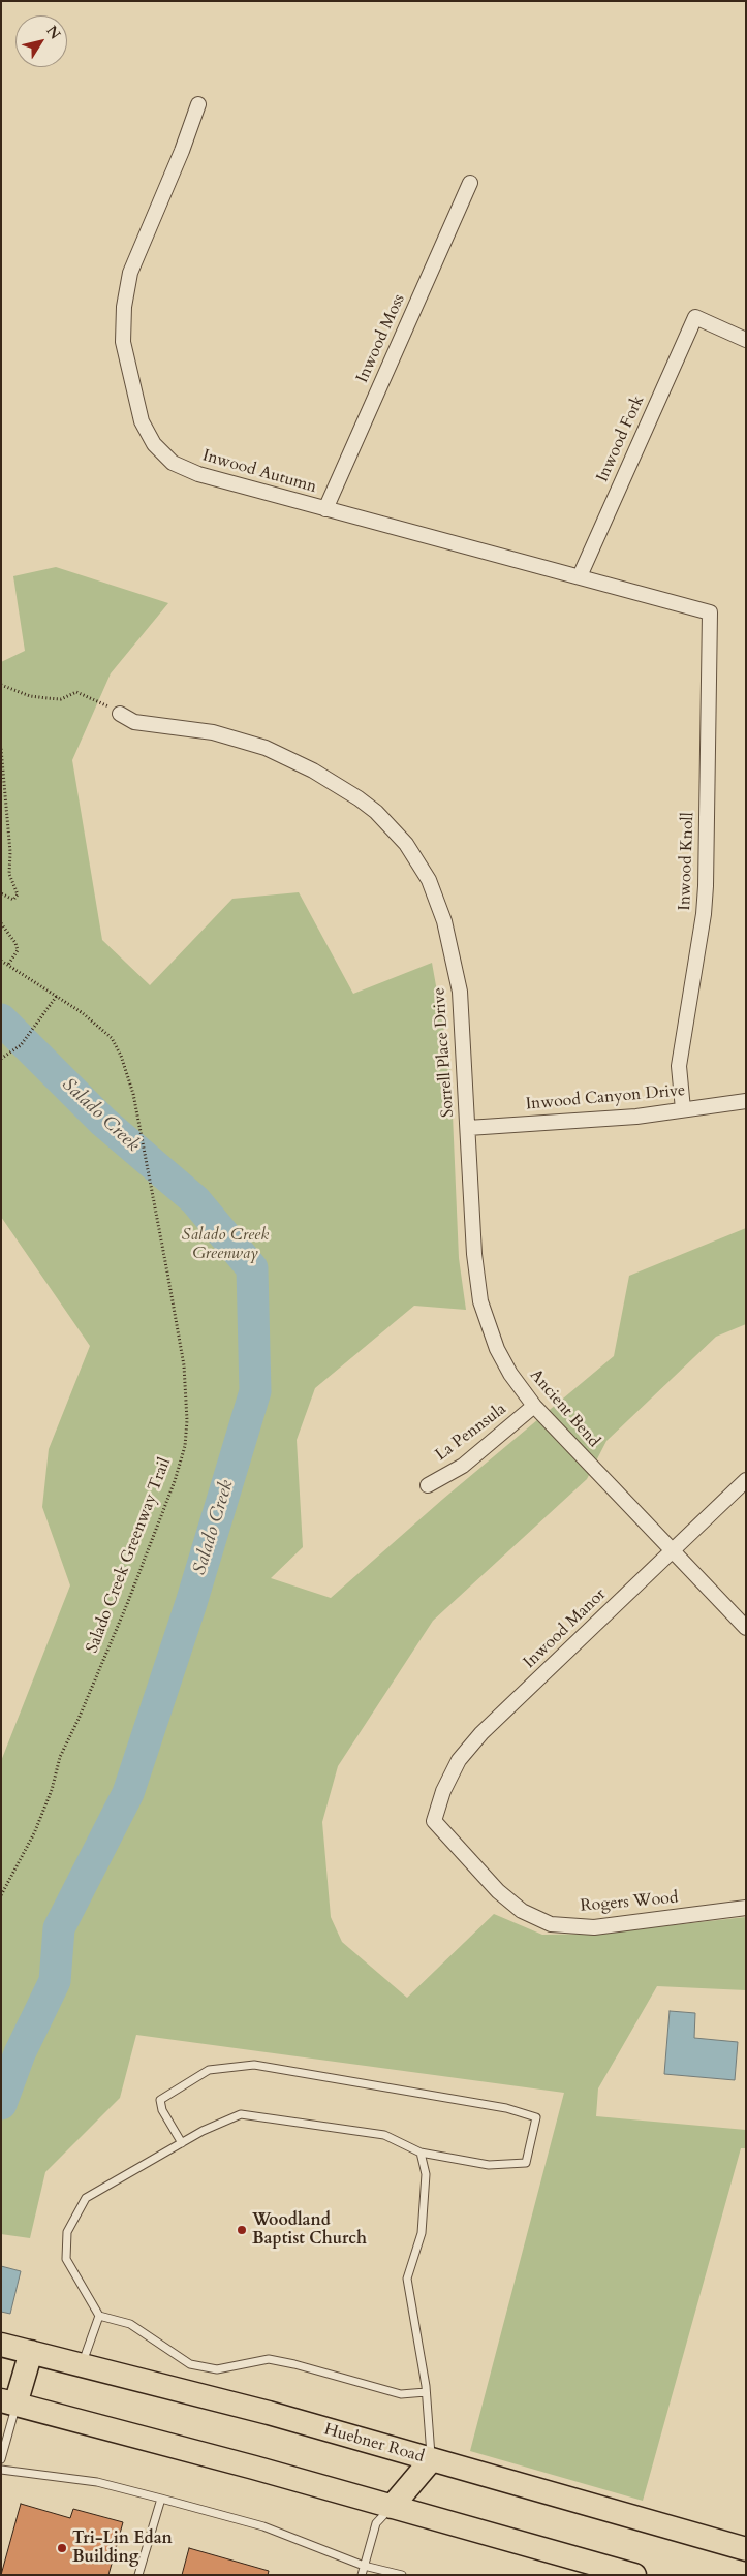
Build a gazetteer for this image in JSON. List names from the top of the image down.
{
  "streets": {
    "main road": ["Huebner Road"],
    "street": [
      "Inwood Moss",
      "Inwood Fork",
      "Inwood Autumn",
      "Inwood Knoll",
      "Sorrell Place Drive",
      "Inwood Canyon Drive",
      "Ancient Bend",
      "La Pennsula",
      "Inwood Manor",
      "Rogers Wood"
    ],
    "path": ["Salado Creek Greenway Trail"]
  },
  "crossings": [
    ["Inwood Moss", "Inwood Autumn"],
    ["Inwood Fork", "Inwood Autumn"],
    ["Inwood Autumn", "Inwood Knoll"],
    ["Inwood Knoll", "Inwood Canyon Drive"],
    ["Sorrell Place Drive", "Inwood Canyon Drive"],
    ["Sorrell Place Drive", "Ancient Bend"],
    ["Inwood Canyon Drive", "Ancient Bend"],
    ["Ancient Bend", "La Pennsula"],
    ["Ancient Bend", "Inwood Manor"],
    ["Inwood Manor", "Rogers Wood"]
  ],
  "water": ["Salado Creek"],
  "parks": ["Salado Creek Greenway"],
  "places": ["Woodland Baptist Church", "Tri-Lin Edan Building"],
  "north": "top right"
}
